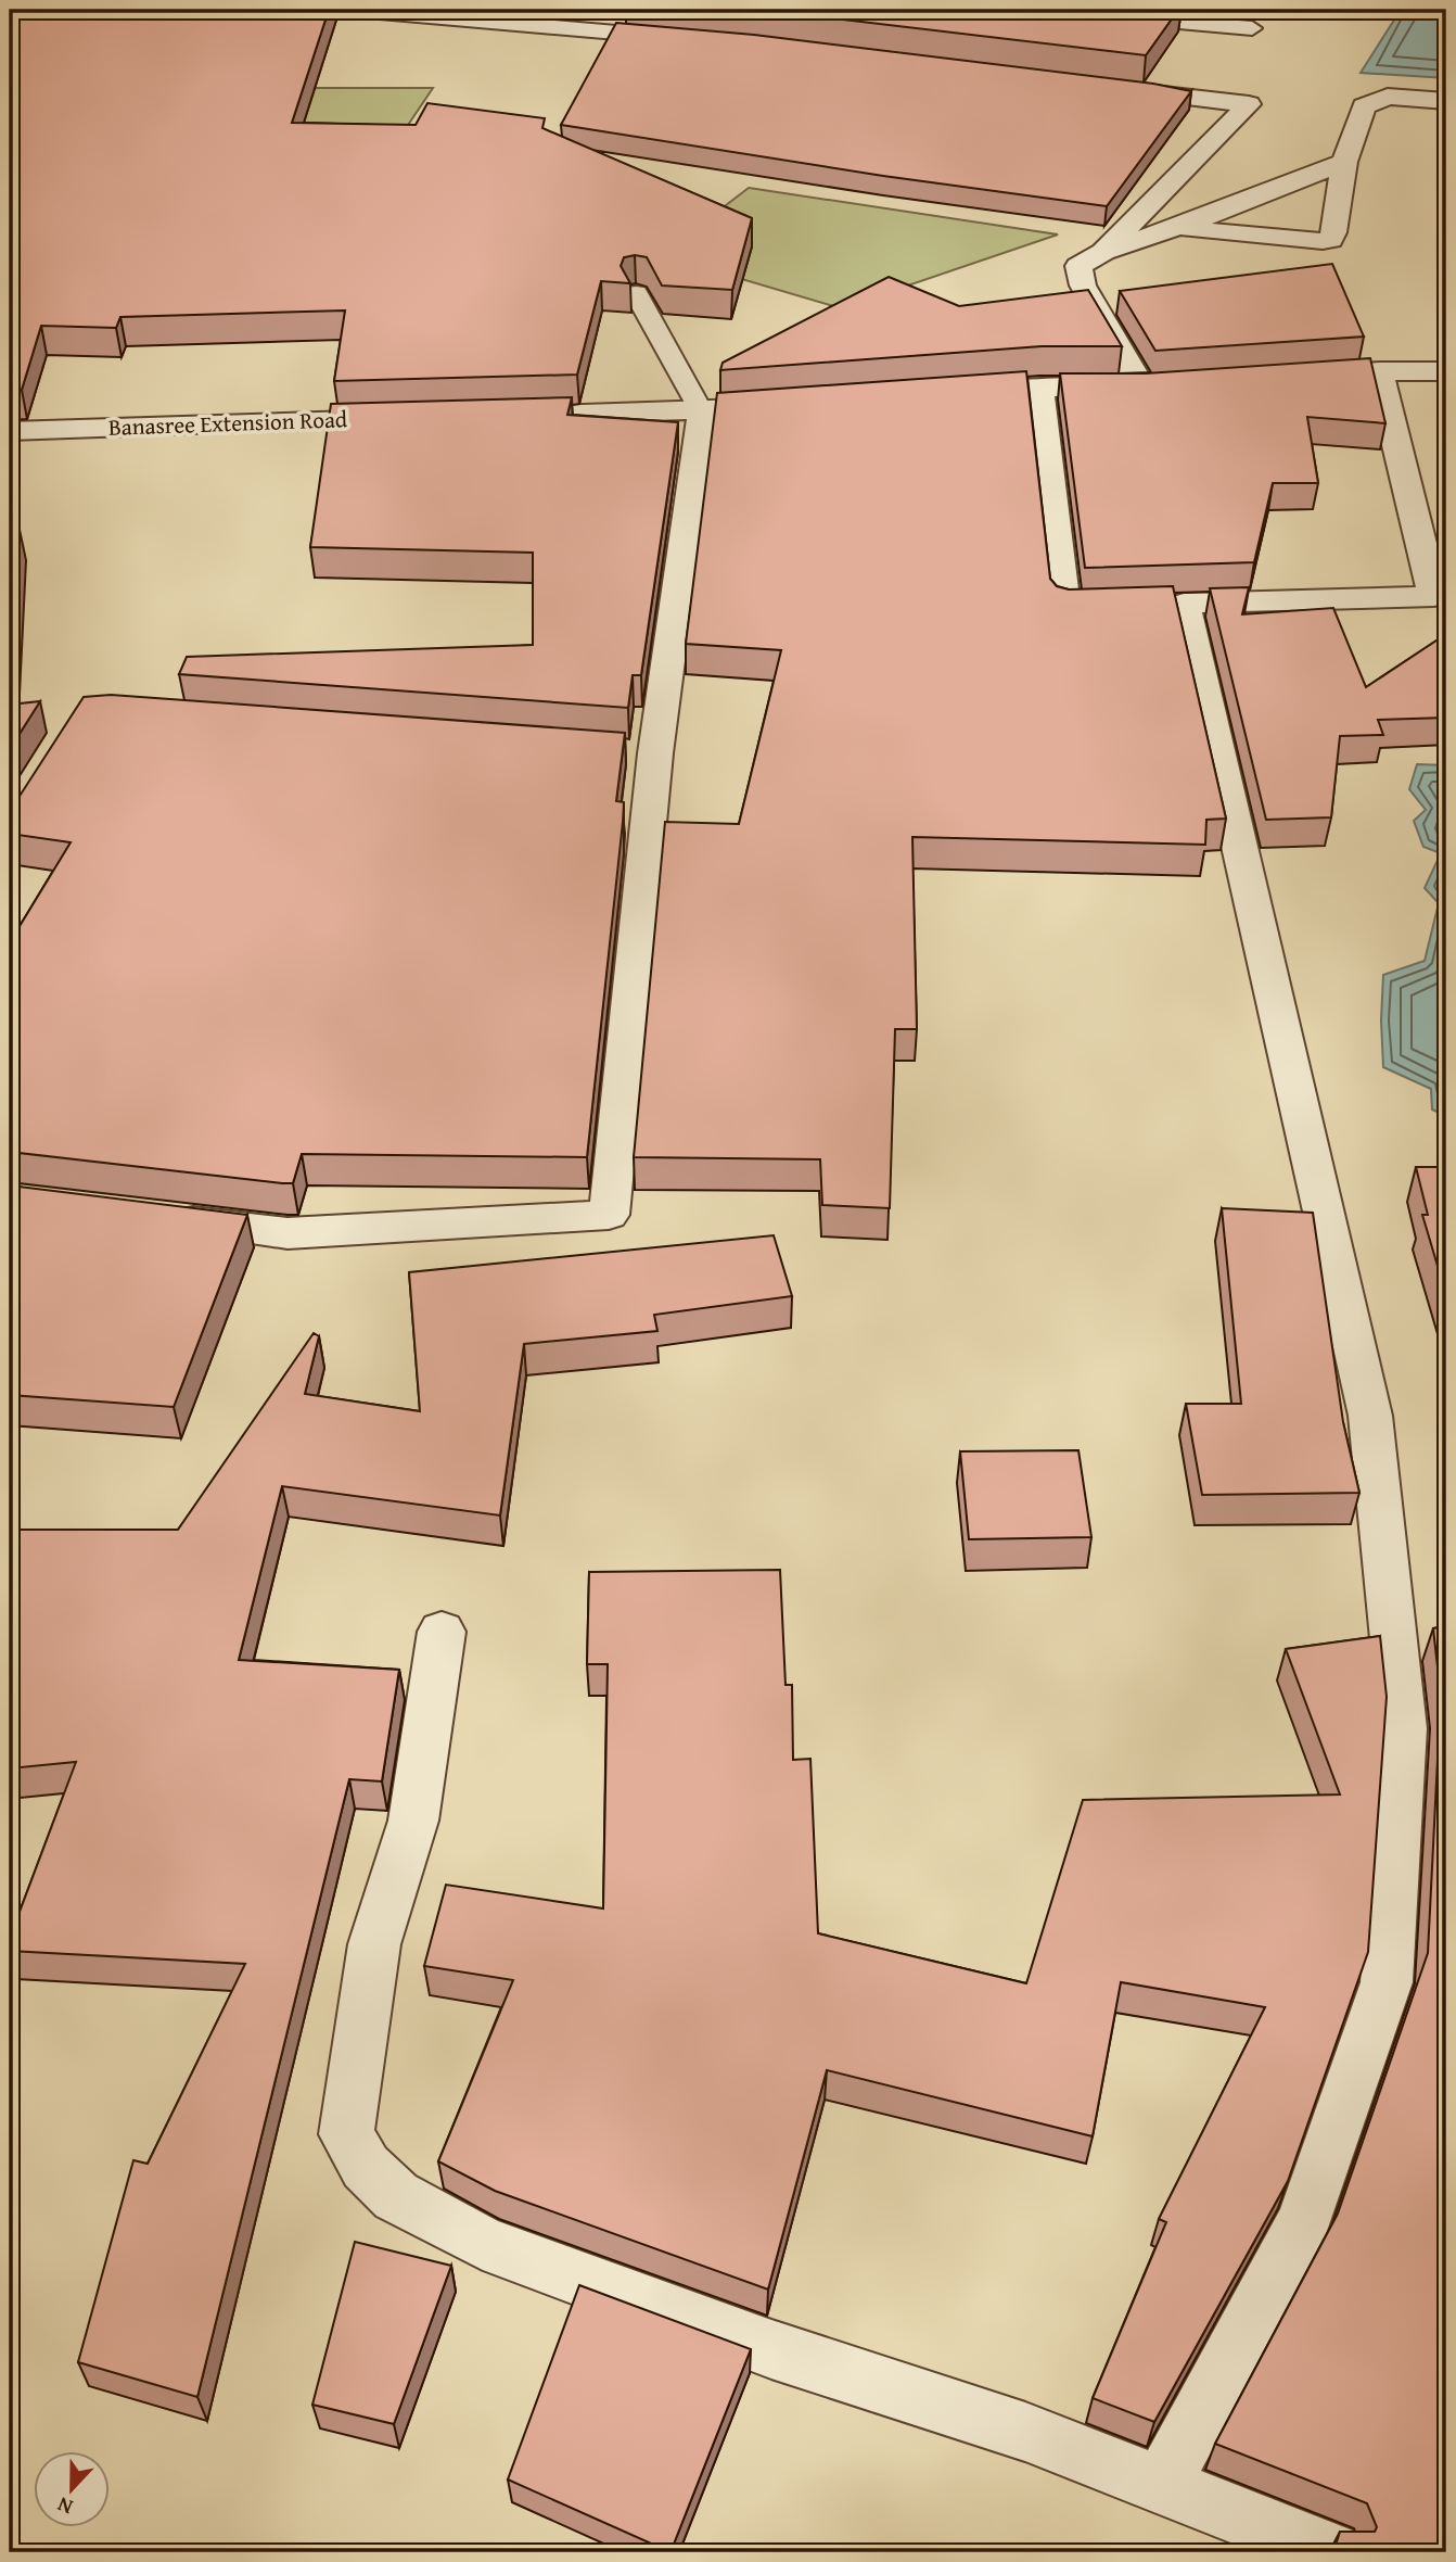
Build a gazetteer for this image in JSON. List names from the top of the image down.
{
  "streets": {
    "street": ["Banasree Extension Road"]
  },
  "north": "bottom"
}
